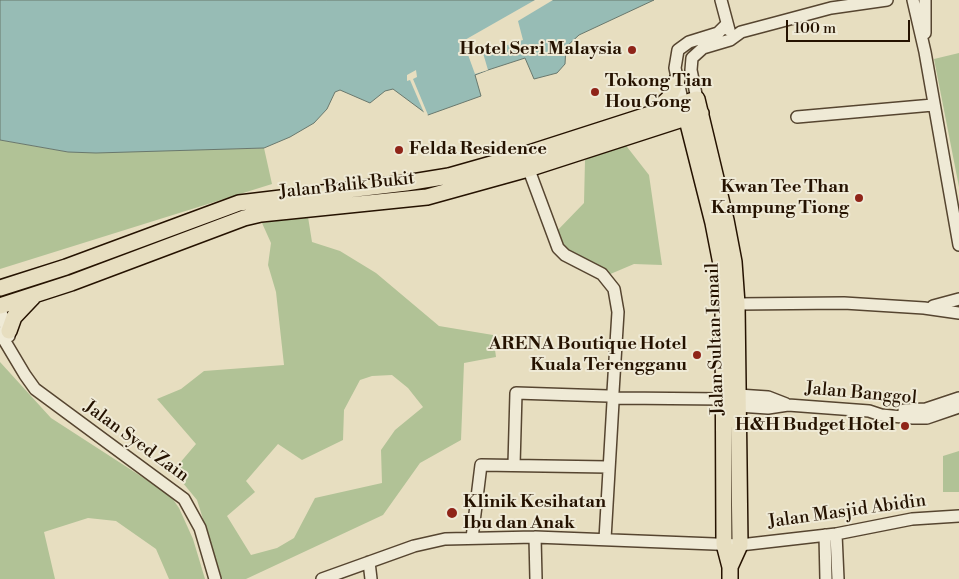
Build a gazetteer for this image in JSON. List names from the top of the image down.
{
  "streets": {
    "main road": ["Jalan Balik Bukit", "Jalan Sultan Ismail"],
    "street": ["Jalan Banggol", "Jalan Syed Zain", "Jalan Masjid Abidin"]
  },
  "crossings": [
    ["Jalan Balik Bukit", "Jalan Sultan Ismail"],
    ["Jalan Sultan Ismail", "Jalan Banggol"],
    ["Jalan Sultan Ismail", "Jalan Masjid Abidin"]
  ],
  "places": [
    "Hotel Seri Malaysia",
    "Tokong Tian Hou Gong",
    "Felda Residence",
    "Kwan Tee Than Kampung Tiong",
    "ARENA Boutique Hotel Kuala Terengganu",
    "H&H Budget Hotel",
    "Klinik Kesihatan Ibu dan Anak"
  ],
  "scale_bar": "100 m"
}
